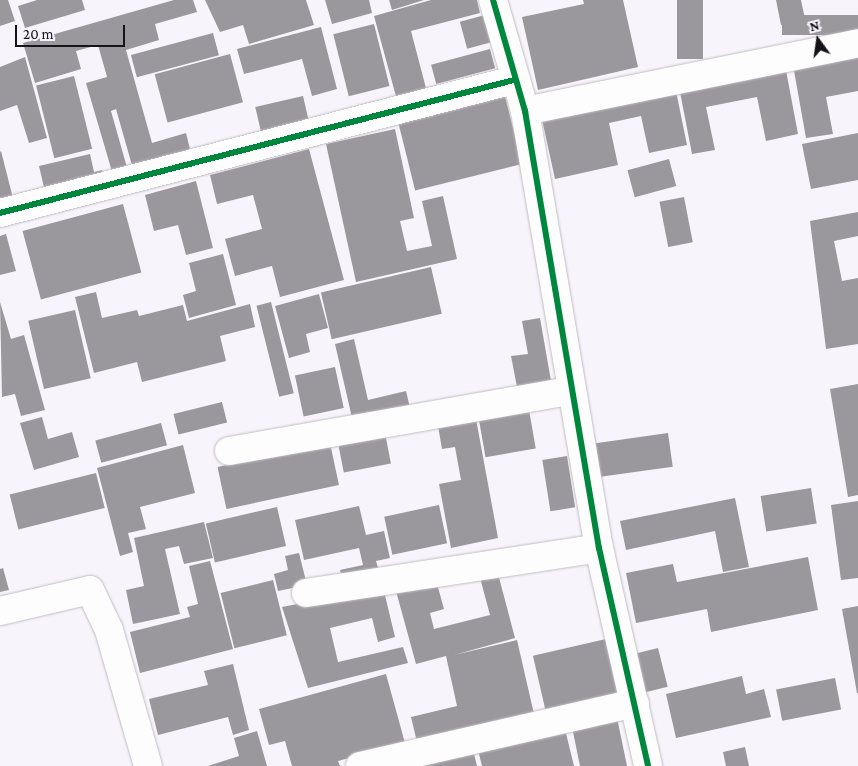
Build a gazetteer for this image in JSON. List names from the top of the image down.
{
  "scale_bar": "20 m",
  "north": "top"
}
